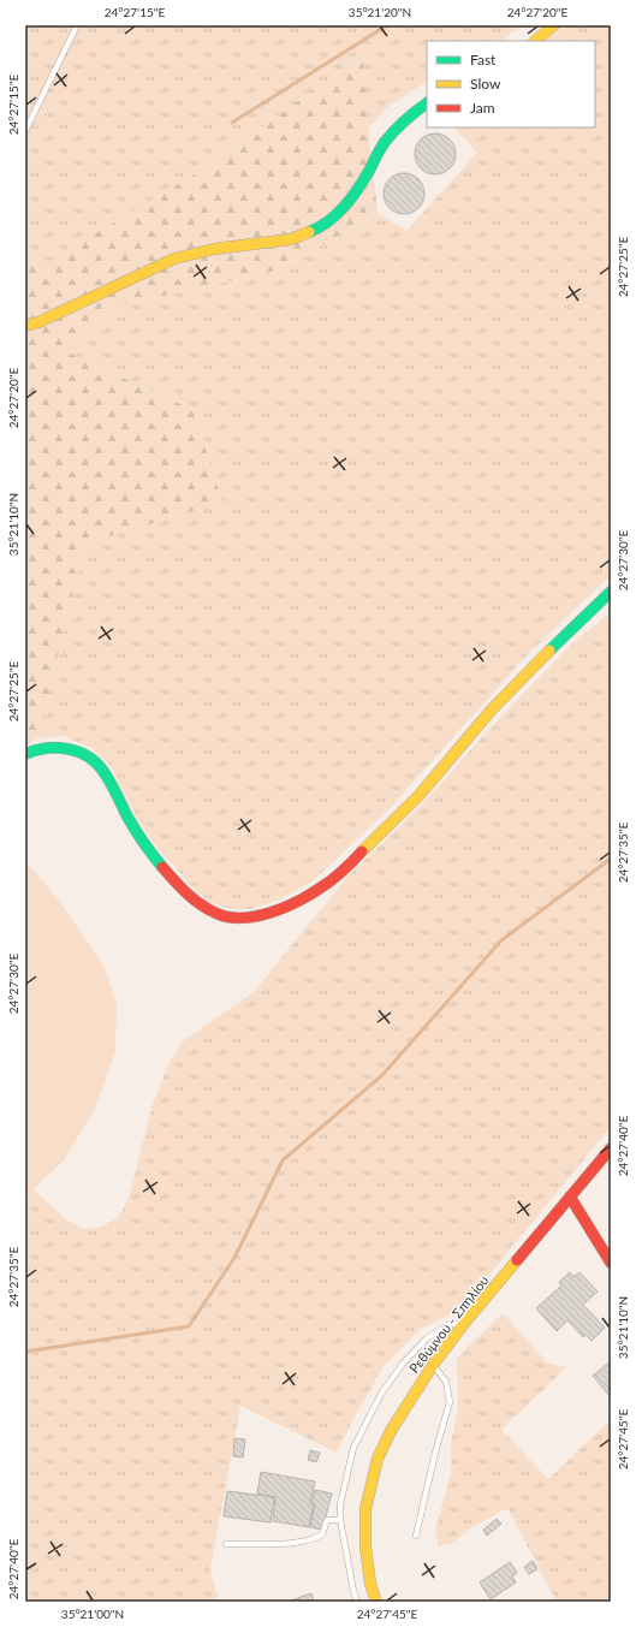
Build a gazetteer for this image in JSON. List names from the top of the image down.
{
  "streets": {
    "street": ["Ρεθύμνου - Σπηλίου"]
  },
  "legend": ["Fast", "Slow", "Jam"],
  "coordinates": [
    "24°27'15\"E",
    "35°21'20\"N",
    "24°27'20\"E",
    "24°27'25\"E",
    "35°21'10\"N",
    "24°27'30\"E",
    "24°27'35\"E",
    "24°27'40\"E",
    "24°27'45\"E",
    "35°21'00\"N"
  ]
}
